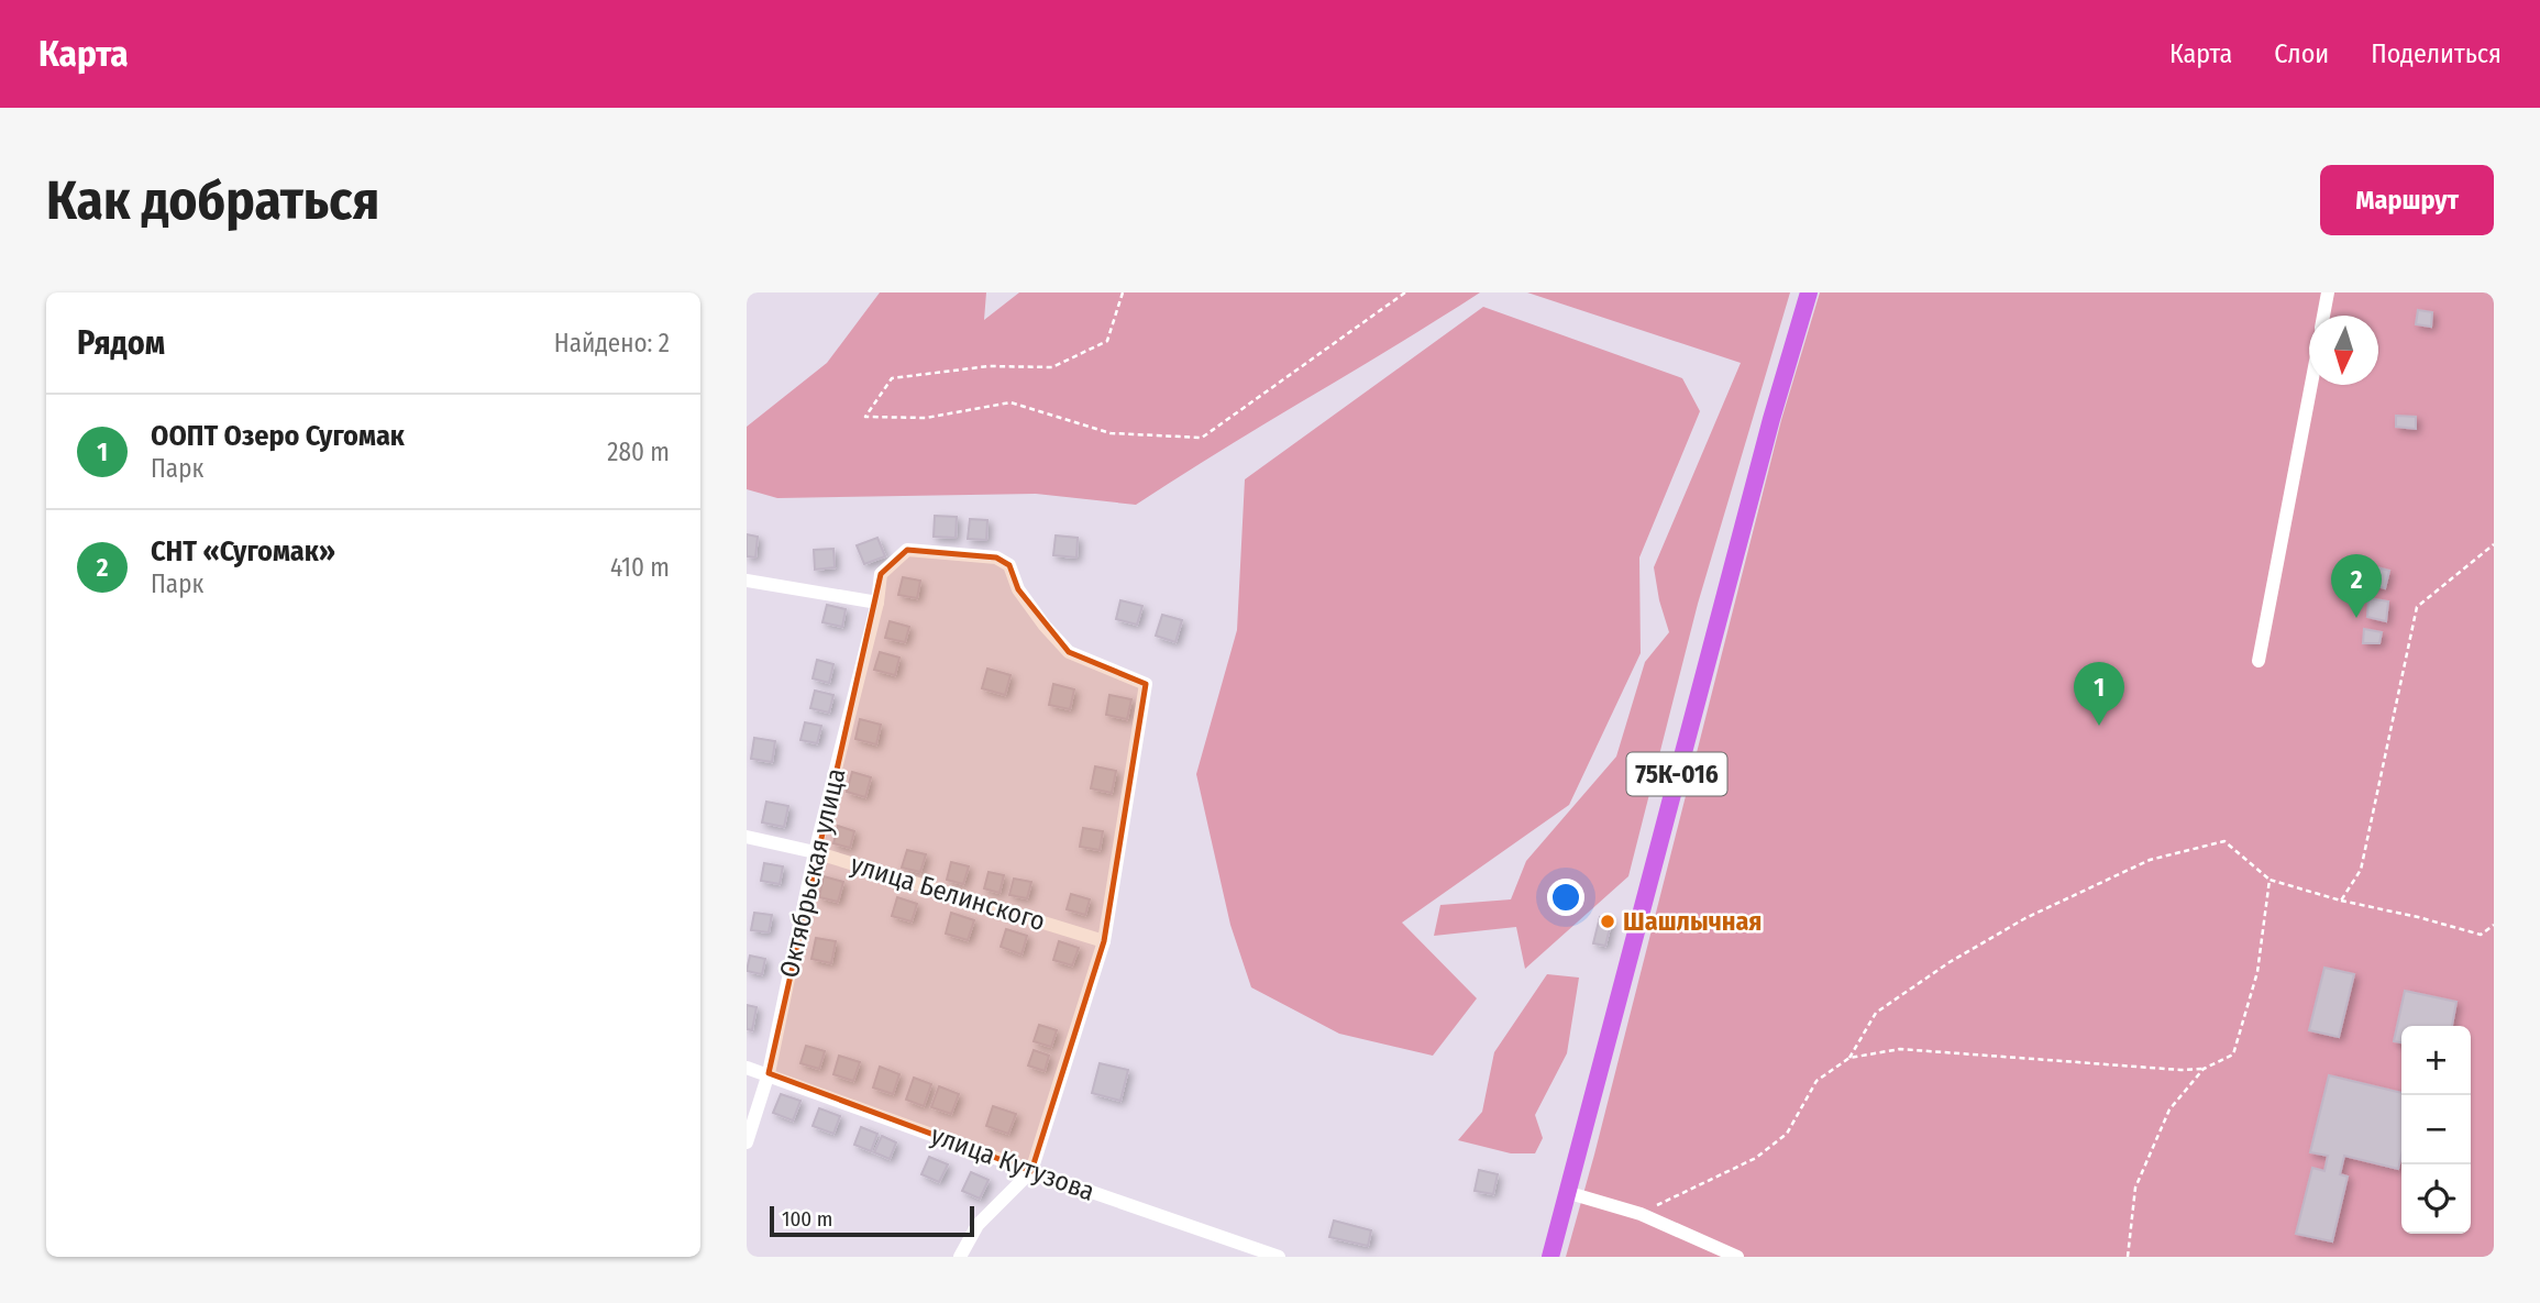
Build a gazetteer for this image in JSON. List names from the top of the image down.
{
  "streets": {
    "main road": ["75К-016"],
    "street": ["Октябрьская улица", "улица Белинского", "улица Кутузова"]
  },
  "crossings": [
    ["Октябрьская улица", "улица Белинского"],
    ["Октябрьская улица", "улица Кутузова"]
  ],
  "places": ["Шашлычная"],
  "scale_bar": "100 m",
  "north": "bottom",
  "page": {
    "header": "Карта",
    "nav": ["Карта", "Слои", "Поделиться"],
    "buttons": "Маршрут",
    "title": "Как добраться",
    "heading": ["Рядом", "Найдено: 2"],
    "list": [
      {
        "mark": "1",
        "name": "ООПТ Озеро Сугомак",
        "note": "Парк",
        "value": "280 m"
      },
      {
        "mark": "2",
        "name": "СНТ «Сугомак»",
        "note": "Парк",
        "value": "410 m"
      }
    ],
    "pins": ["2", "1"],
    "map_buttons": ["+", "−"],
    "scale": "100 m"
  }
}
